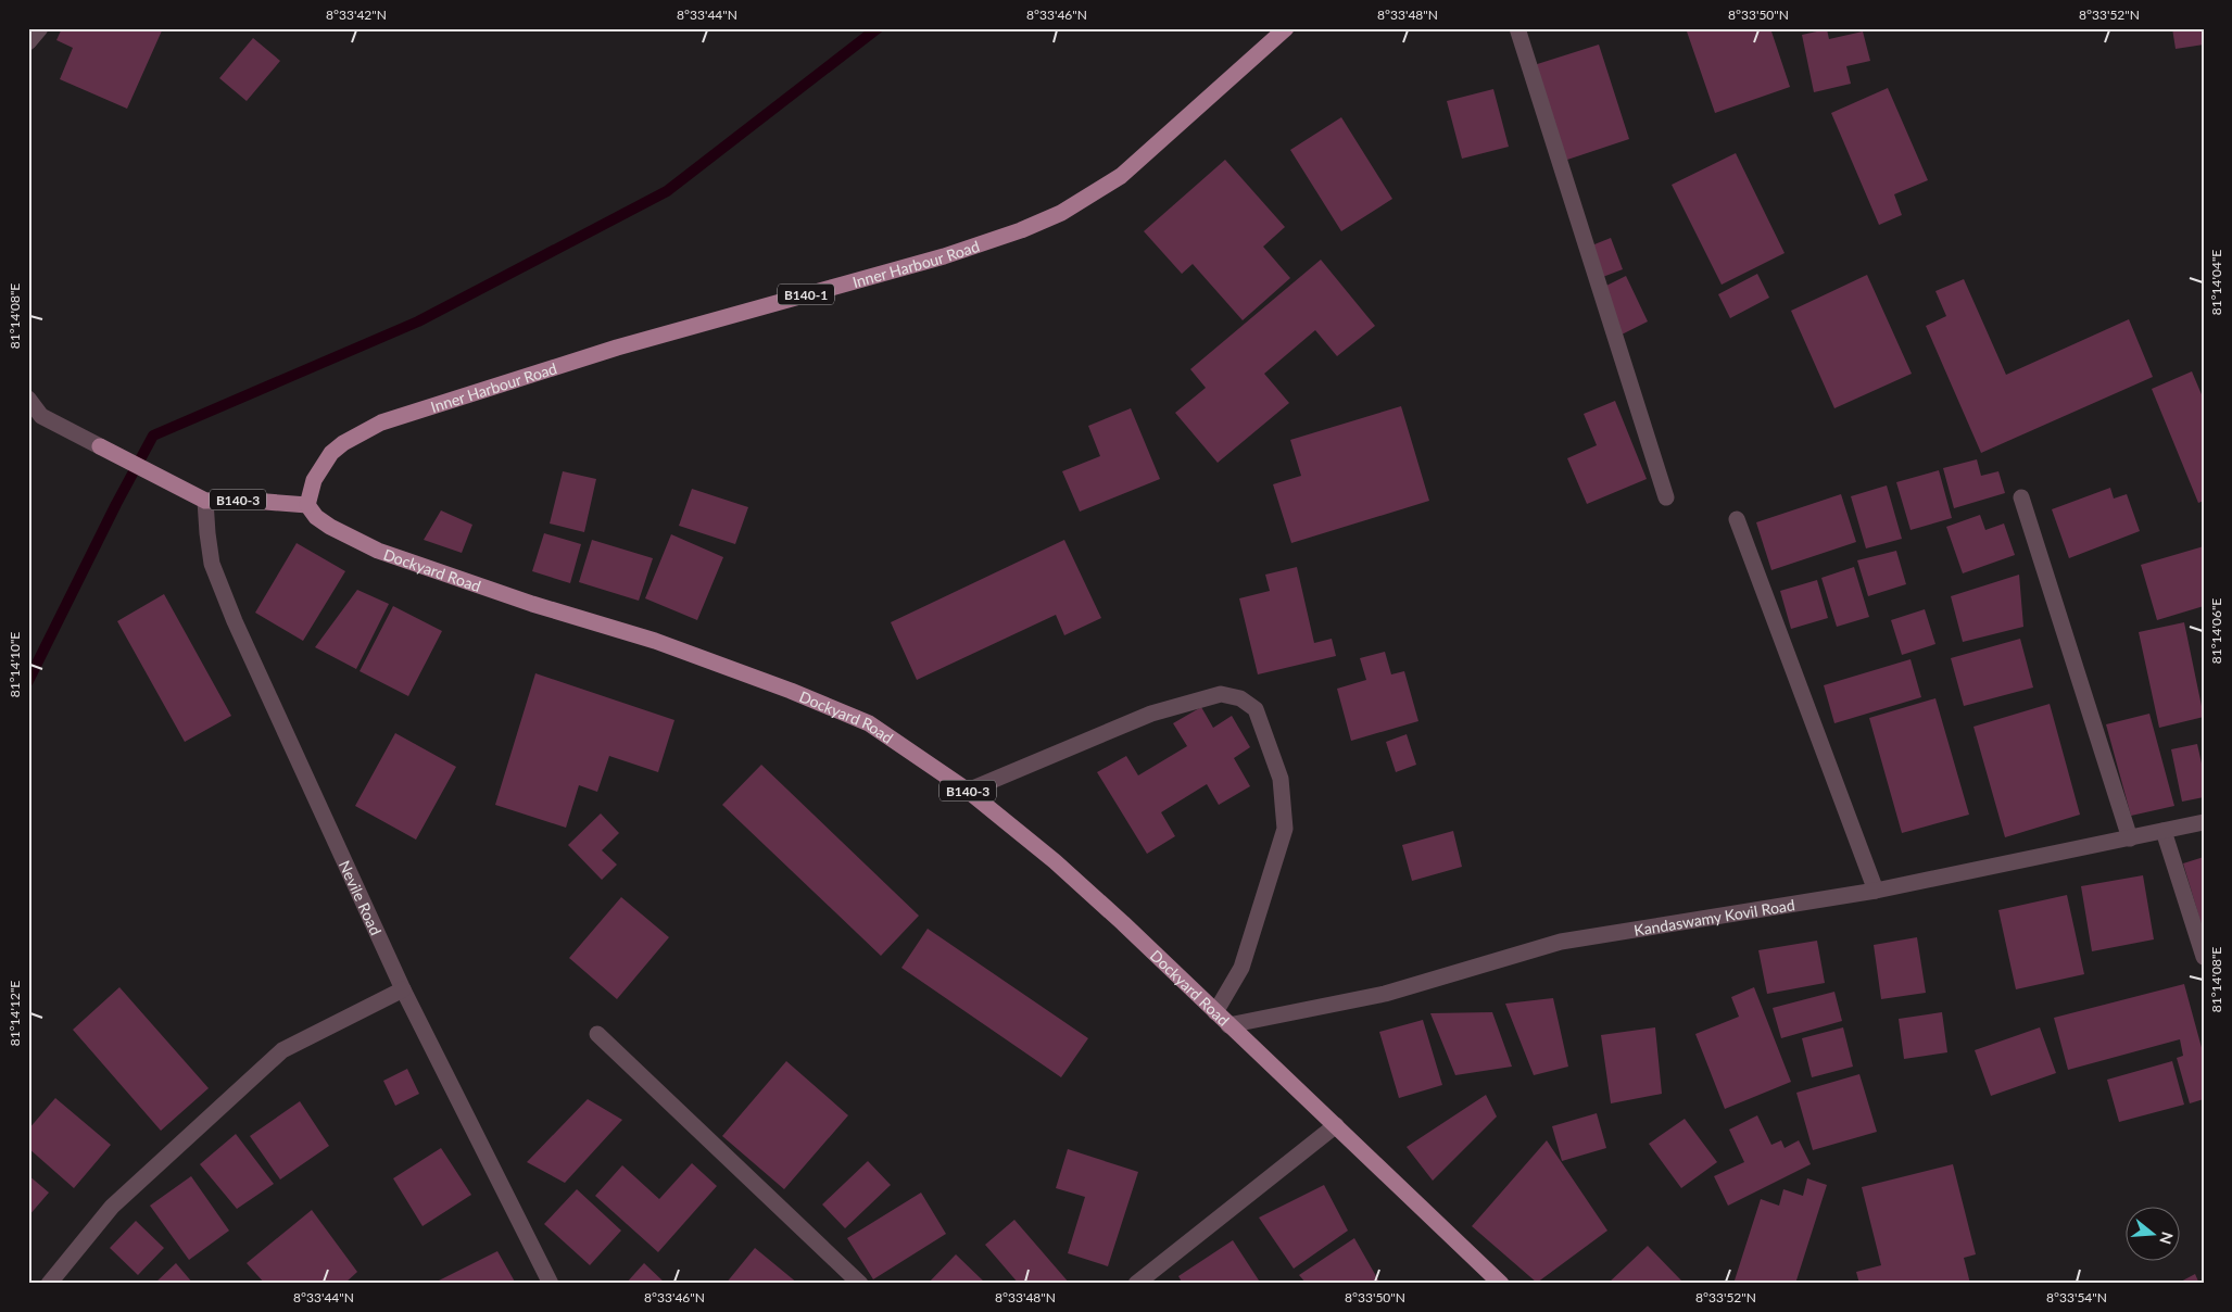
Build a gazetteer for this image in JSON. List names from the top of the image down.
{
  "streets": {
    "main road": [
      "Inner Harbour Road",
      "B140-1",
      "B140-3",
      "Dockyard Road"
    ],
    "street": ["Nevile Road", "Kandaswamy Kovil Road"]
  },
  "crossings": [
    ["Inner Harbour Road", "B140-3"],
    ["Inner Harbour Road", "Dockyard Road"],
    ["B140-3", "Dockyard Road"],
    ["B140-3", "Nevile Road"],
    ["Dockyard Road", "Kandaswamy Kovil Road"]
  ],
  "north": "right",
  "coordinates": [
    "8°33'42\"N",
    "8°33'44\"N",
    "8°33'46\"N",
    "8°33'48\"N",
    "8°33'50\"N",
    "8°33'52\"N",
    "81°14'04\"E",
    "81°14'08\"E",
    "81°14'06\"E",
    "81°14'10\"E",
    "81°14'12\"E",
    "8°33'54\"N"
  ]
}
